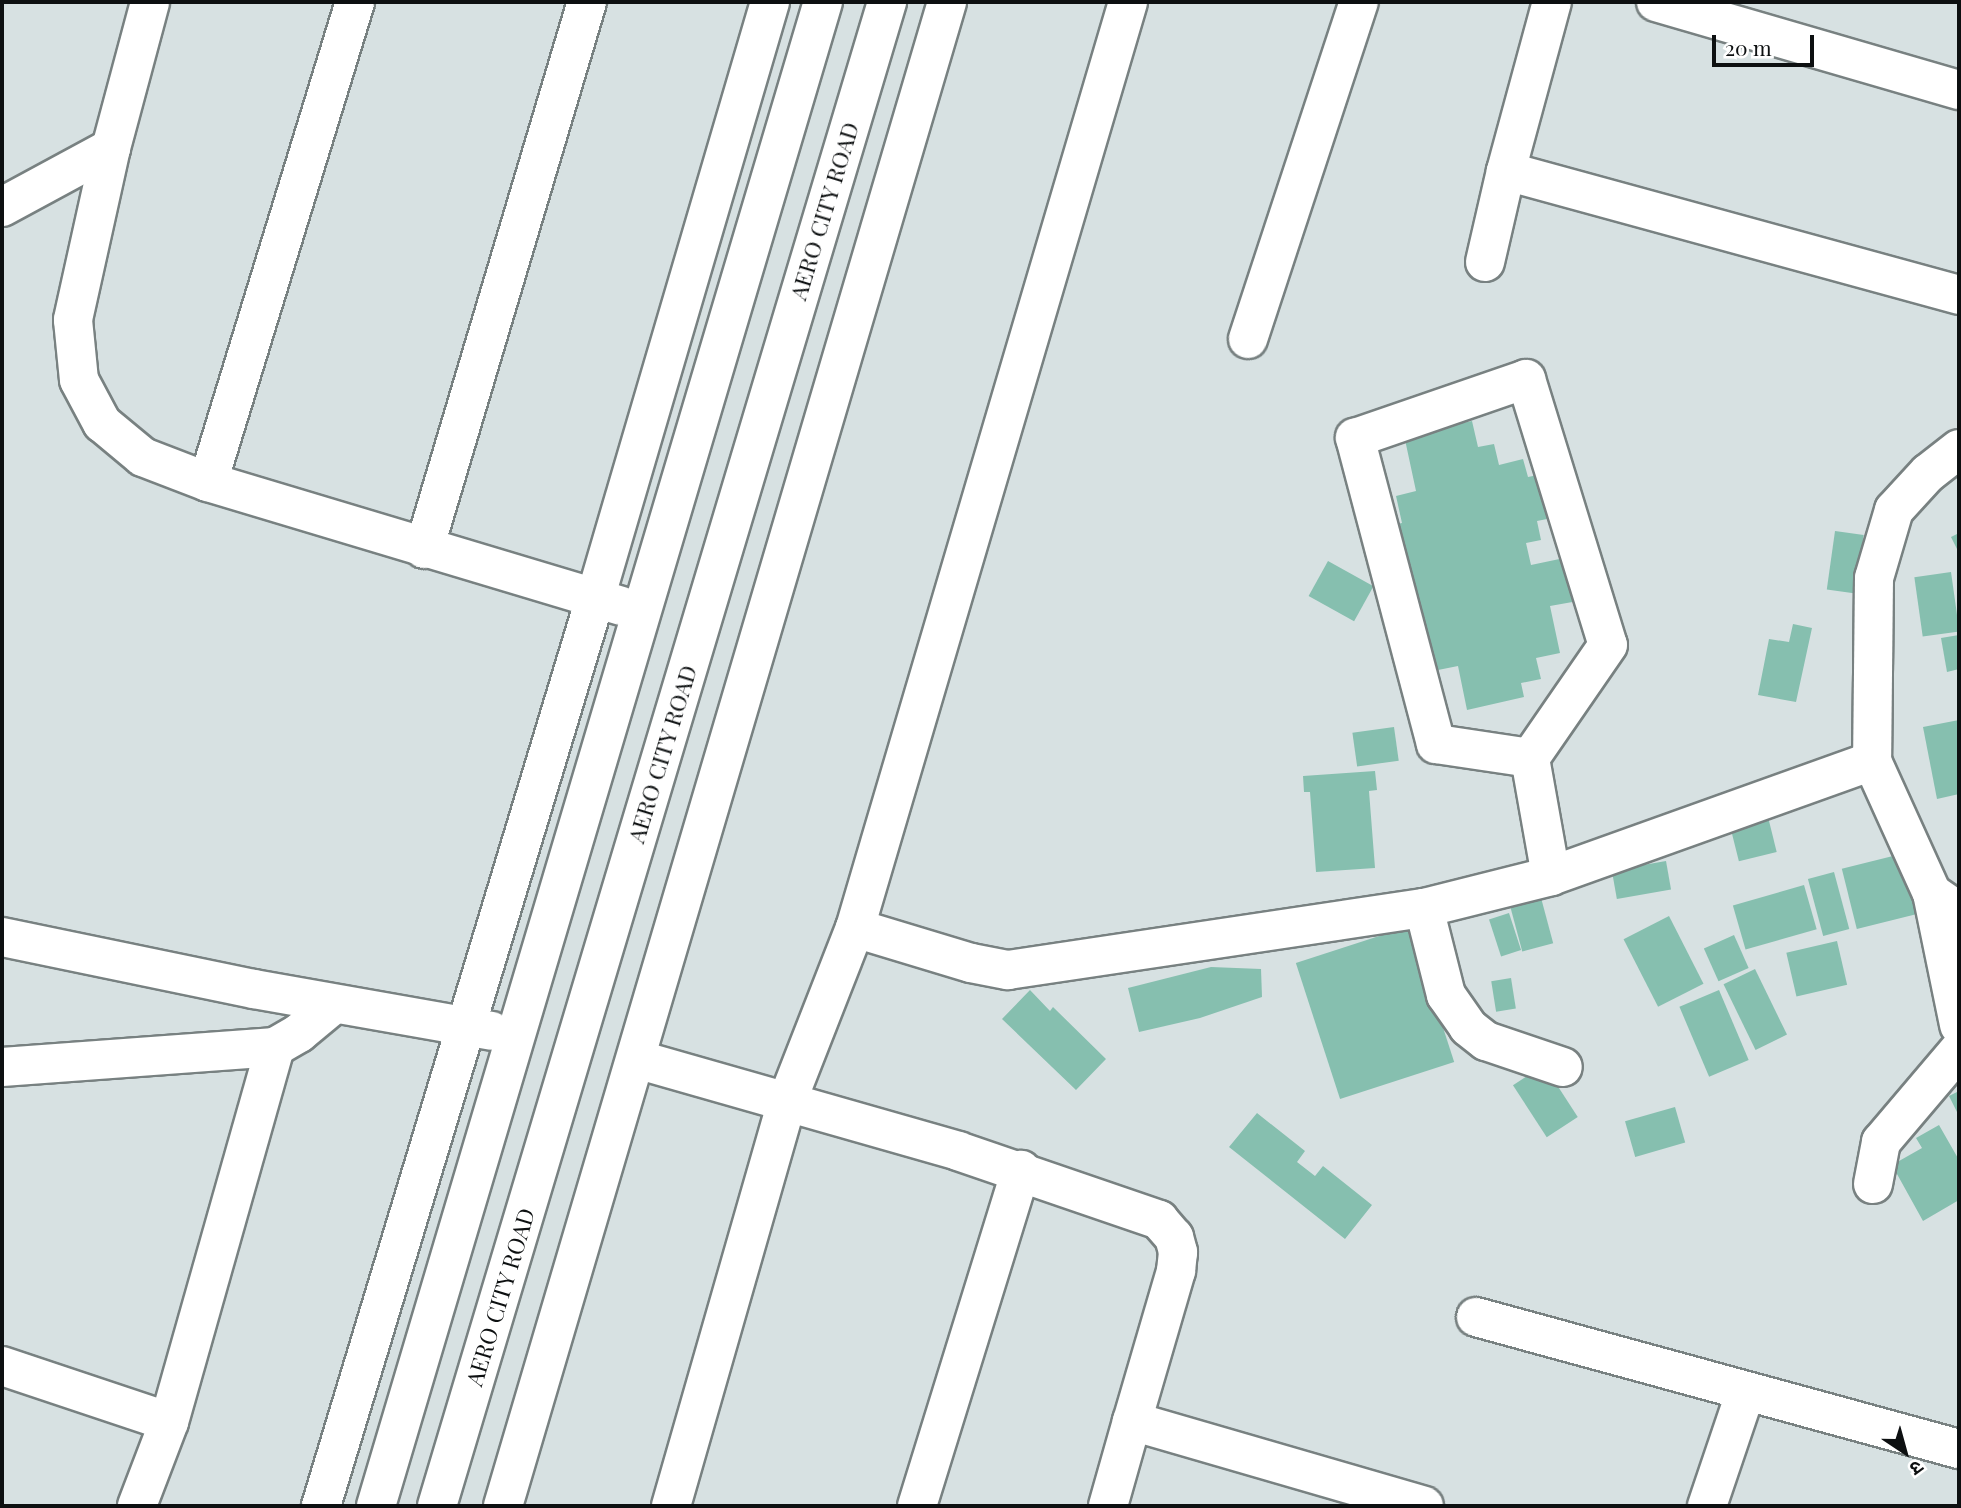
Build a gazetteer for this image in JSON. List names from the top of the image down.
{
  "streets": {
    "street": ["AERO CITY ROAD"]
  },
  "scale_bar": "20 m",
  "north": "bottom right"
}
